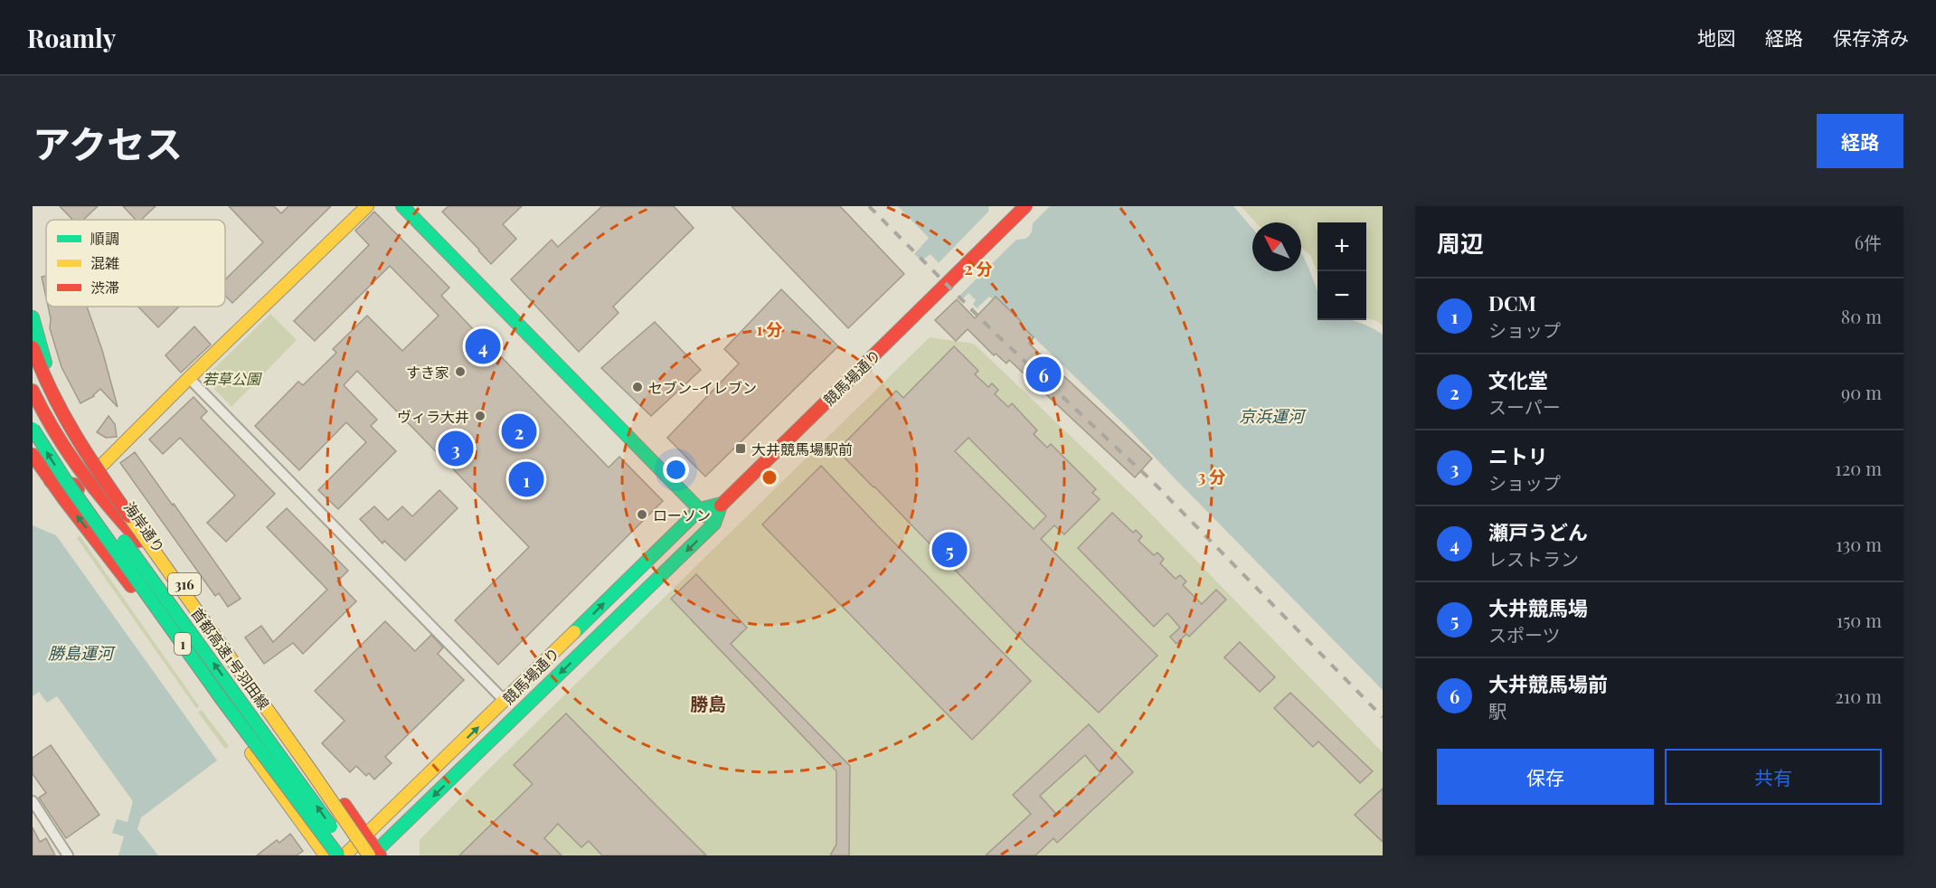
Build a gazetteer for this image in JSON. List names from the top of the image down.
{
  "streets": {
    "main road": [
      "競馬場通り",
      "海岸通り",
      "316",
      "1",
      "首都高速1号羽田線"
    ]
  },
  "crossings": [
    ["競馬場通り", "海岸通り"],
    ["競馬場通り", "首都高速1号羽田線"],
    ["海岸通り", "首都高速1号羽田線"]
  ],
  "districts": ["勝島"],
  "water": ["京浜運河", "勝島運河"],
  "parks": ["若草公園"],
  "places": {
    "other": [
      "すき家",
      "セブン-イレブン",
      "ヴィラ大井",
      "ローソン"
    ],
    "transit": ["大井競馬場駅前"]
  },
  "legend": ["順調", "混雑", "渋滞"],
  "north": "top left",
  "page": {
    "header": "Roamly",
    "nav": ["地図", "経路", "保存済み"],
    "title": "アクセス",
    "buttons": [
      "経路",
      ["保存", "共有"]
    ],
    "heading": ["周辺", "6件"],
    "map_buttons": ["+", "−"],
    "list": [
      {
        "mark": "1",
        "name": "DCM",
        "note": "ショップ",
        "value": "80 m"
      },
      {
        "mark": "2",
        "name": "文化堂",
        "note": "スーパー",
        "value": "90 m"
      },
      {
        "mark": "3",
        "name": "ニトリ",
        "note": "ショップ",
        "value": "120 m"
      },
      {
        "mark": "4",
        "name": "瀬戸うどん",
        "note": "レストラン",
        "value": "130 m"
      },
      {
        "mark": "5",
        "name": "大井競馬場",
        "note": "スポーツ",
        "value": "150 m"
      },
      {
        "mark": "6",
        "name": "大井競馬場前",
        "note": "駅",
        "value": "210 m"
      }
    ],
    "pins": [
      "4",
      "6",
      "2",
      "3",
      "1",
      "5"
    ]
  },
  "rings": ["2 分", "1 分", "3 分"]
}
